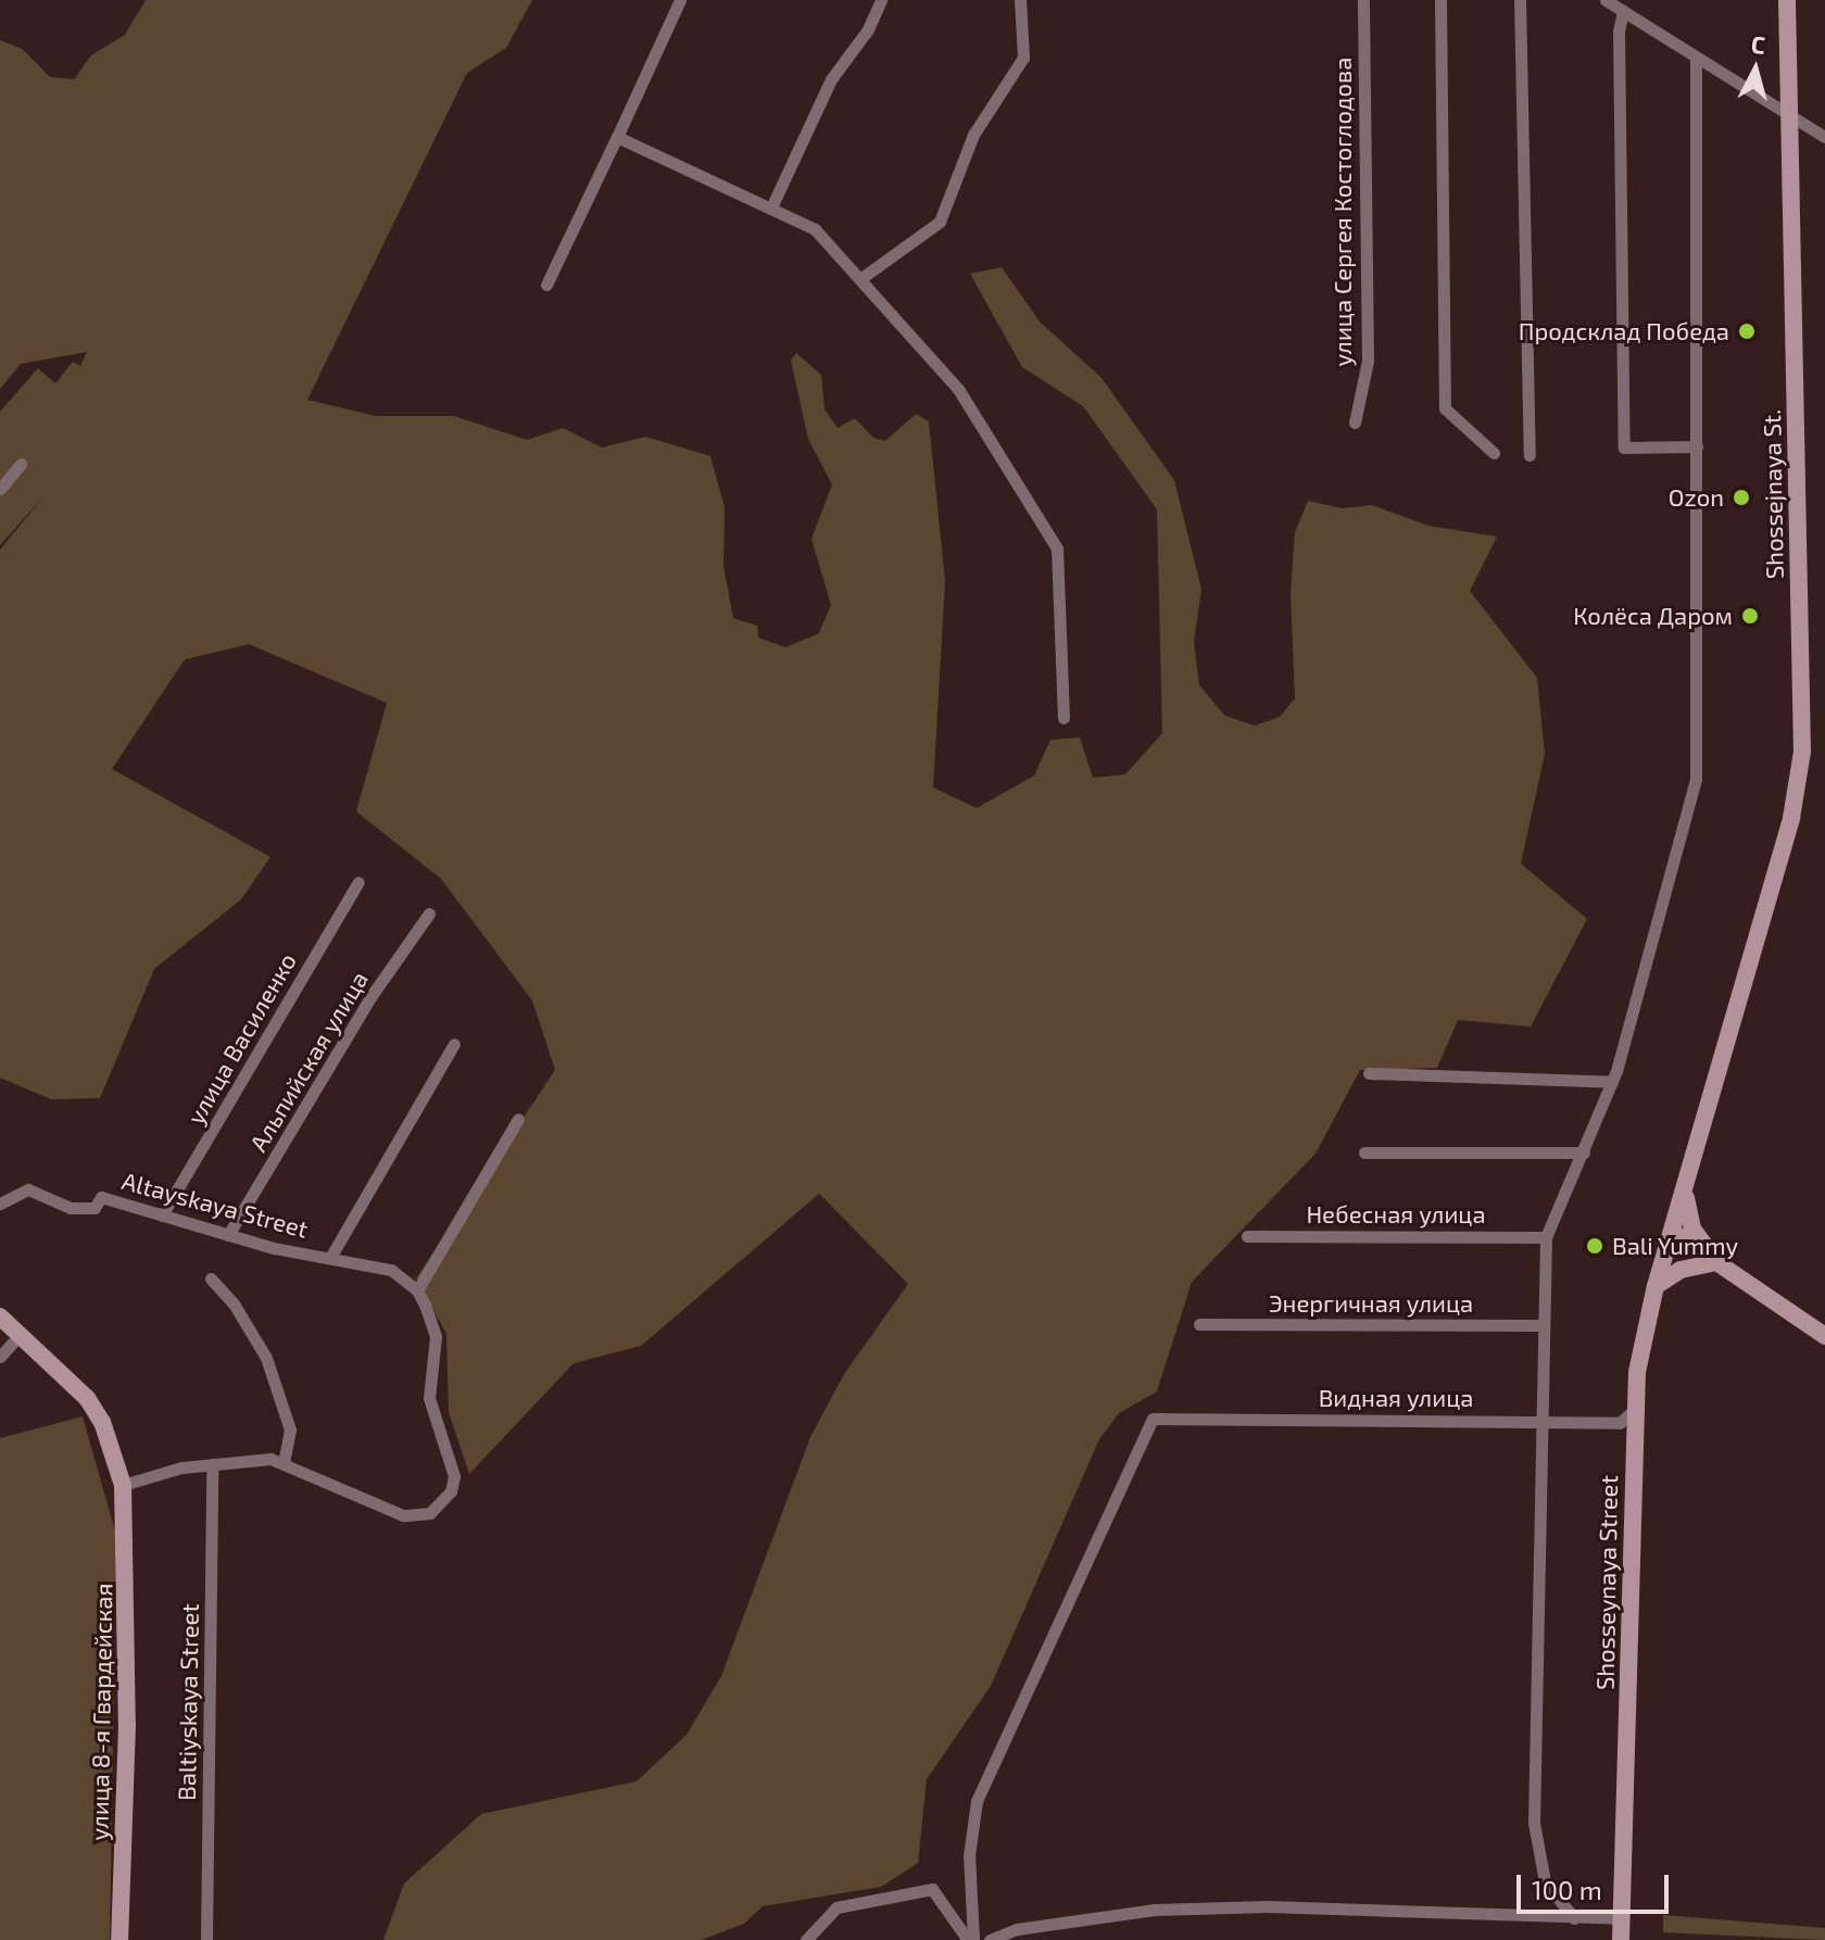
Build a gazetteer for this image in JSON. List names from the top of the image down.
{
  "streets": {
    "street": [
      "улица Сергея Костоглодова",
      "Shossejnaya St.",
      "улица Василенко",
      "Альпийская улица",
      "Altayskaya Street",
      "Небесная улица",
      "Энергичная улица",
      "Видная улица",
      "Shosseynaya Street",
      "Baltiyskaya Street",
      "улица 8-я Гвардейская"
    ]
  },
  "crossings": [
    ["Shossejnaya St.", "Shosseynaya Street"],
    ["улица Василенко", "Altayskaya Street"],
    ["Альпийская улица", "Altayskaya Street"],
    ["Видная улица", "Shosseynaya Street"]
  ],
  "places": [
    "Продсклад Победа",
    "Ozon",
    "Колёса Даром",
    "Bali Yummy"
  ],
  "scale_bar": "100 m",
  "north": "top"
}
